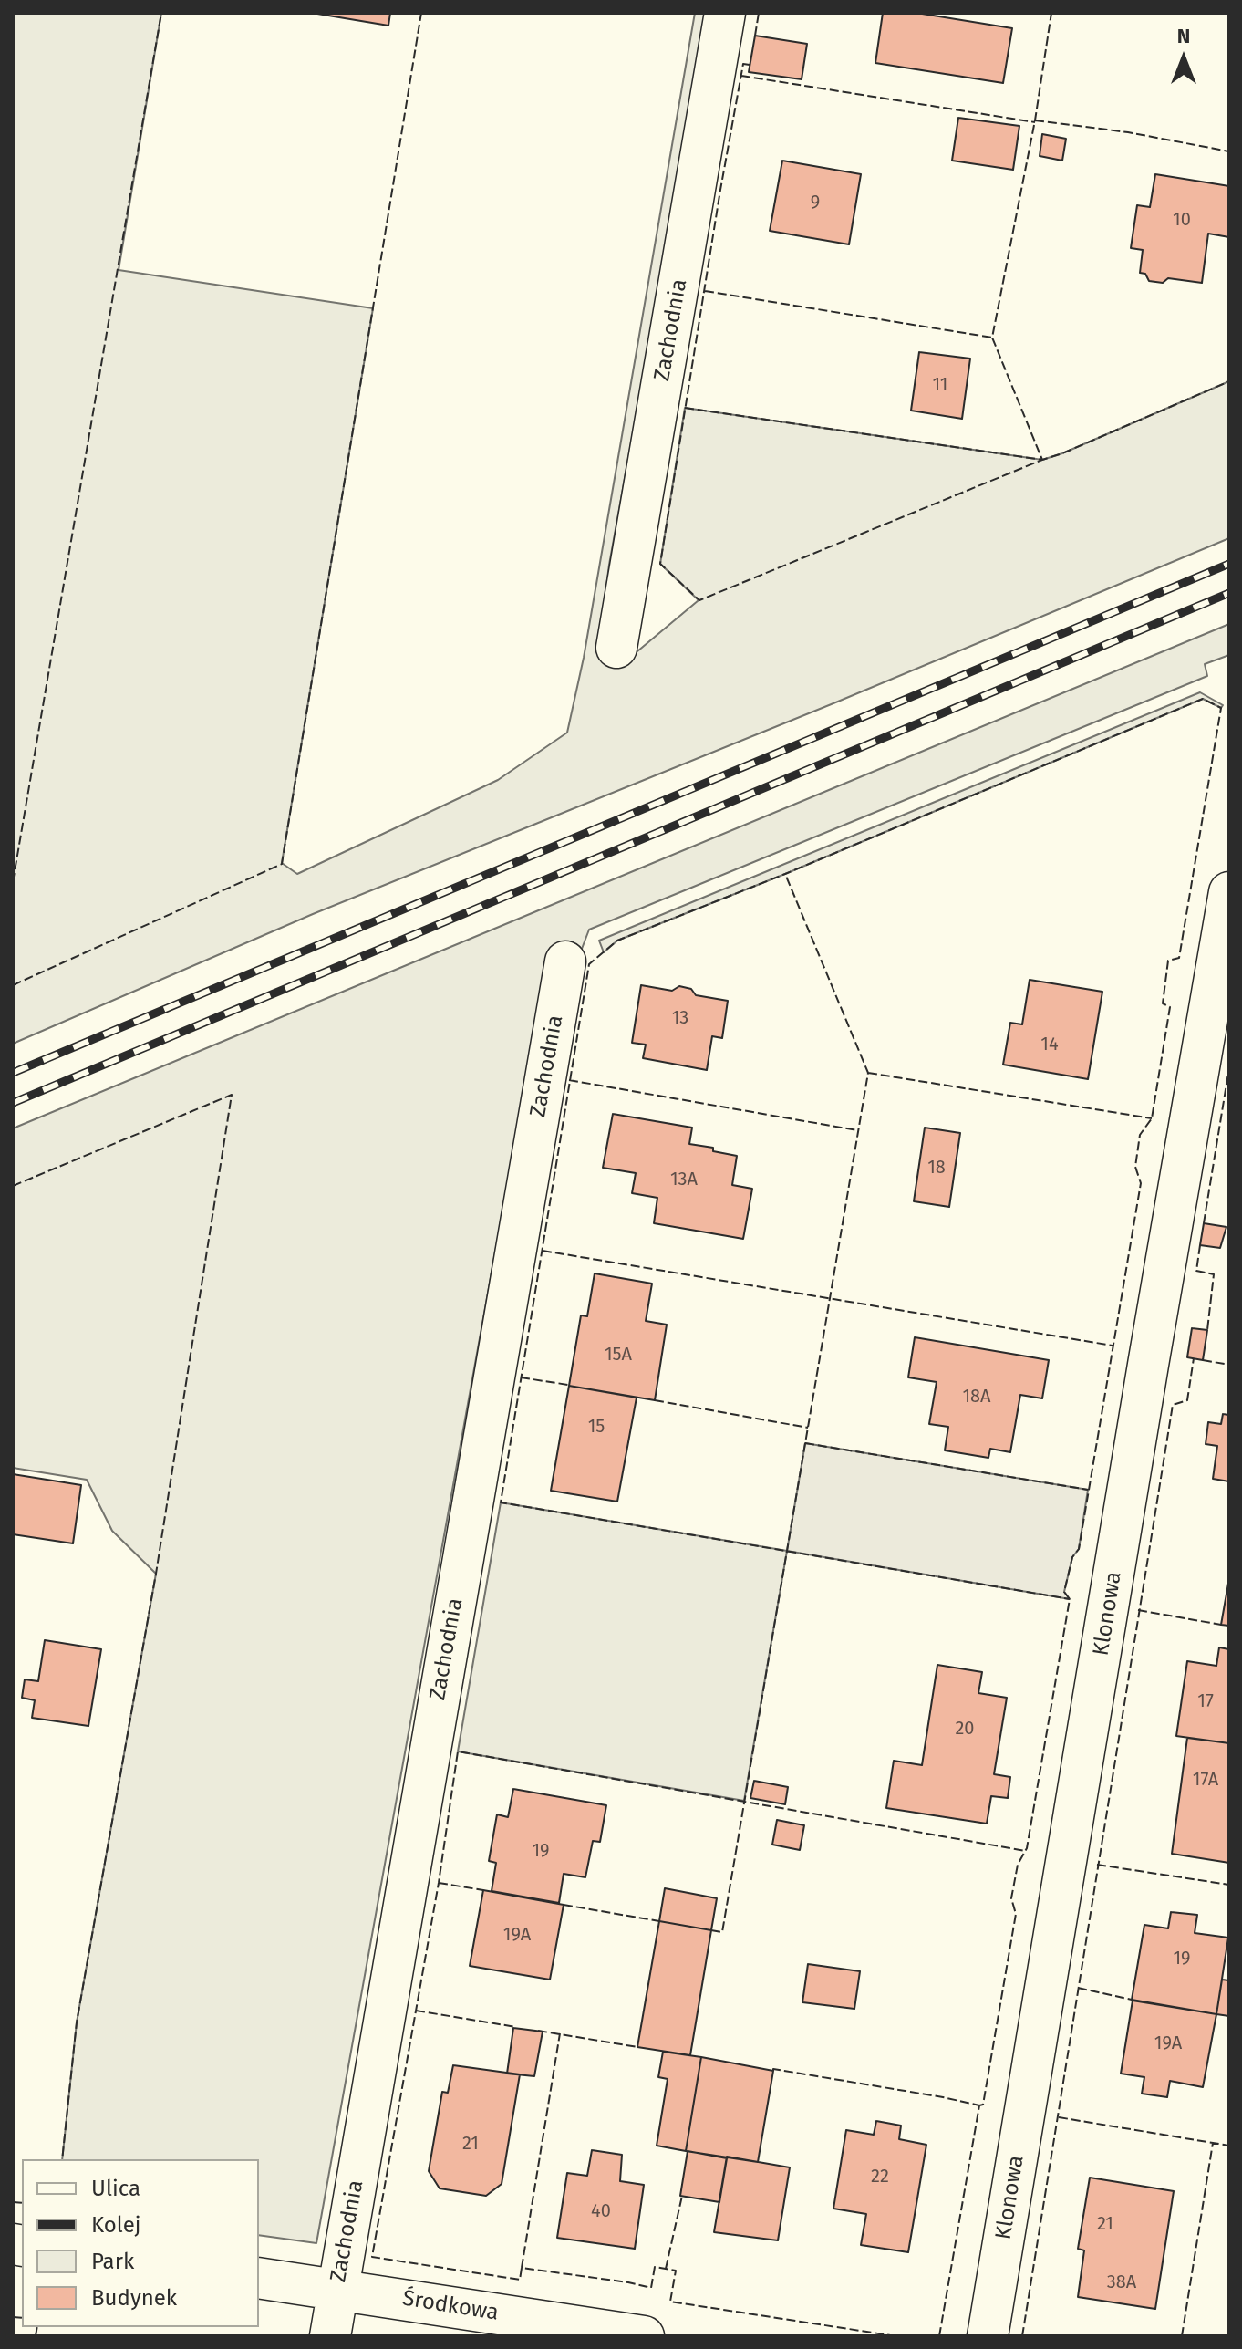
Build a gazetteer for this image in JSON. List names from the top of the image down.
{
  "streets": {
    "street": ["Zachodnia", "Klonowa", "Środkowa"]
  },
  "crossings": [
    ["Zachodnia", "Środkowa"]
  ],
  "house_numbers": [
    "9",
    "10",
    "11",
    "13",
    "14",
    "18",
    "13A",
    "15A",
    "18A",
    "15",
    "17",
    "20",
    "17A",
    "19",
    "19A",
    "19",
    "19A",
    "21",
    "22",
    "40",
    "21",
    "38A"
  ],
  "legend": [
    "Ulica",
    "Kolej",
    "Park",
    "Budynek"
  ],
  "north": "top"
}
